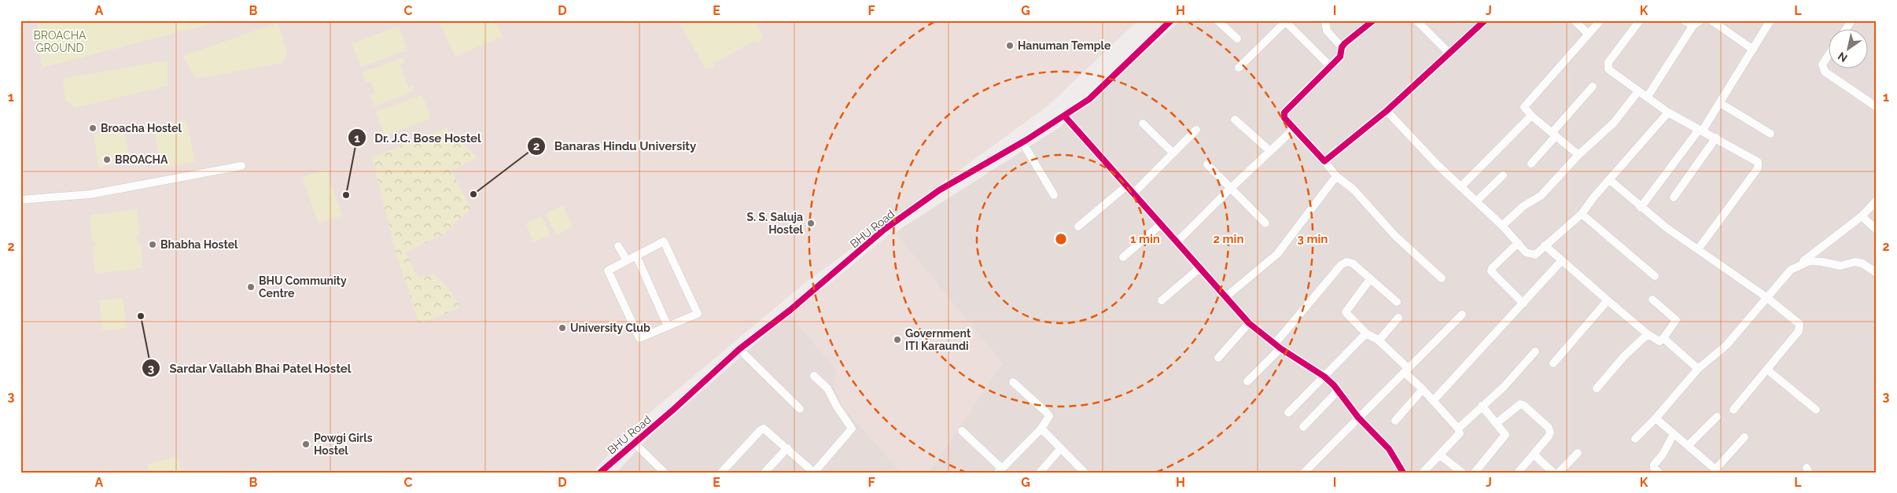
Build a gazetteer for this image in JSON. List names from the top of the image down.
{
  "streets": {
    "street": ["BHU Road"]
  },
  "parks": ["BROACHA GROUND"],
  "places": [
    "Hanuman Temple",
    "Broacha Hostel",
    "BROACHA",
    "Banaras Hindu University",
    "Dr. J.C. Bose Hostel",
    "S. S. Saluja Hostel",
    "Bhabha Hostel",
    "BHU Community Centre",
    "Sardar Vallabh Bhai Patel Hostel",
    "University Club",
    "Government ITI Karaundi",
    "Powgi Girls Hostel"
  ],
  "north": "bottom left",
  "grid": {
    "columns": [
      "A",
      "B",
      "C",
      "D",
      "E",
      "F",
      "G",
      "H",
      "I",
      "J",
      "K",
      "L"
    ],
    "rows": ["1", "2", "3"]
  },
  "rings": ["1 min", "2 min", "3 min"]
}
